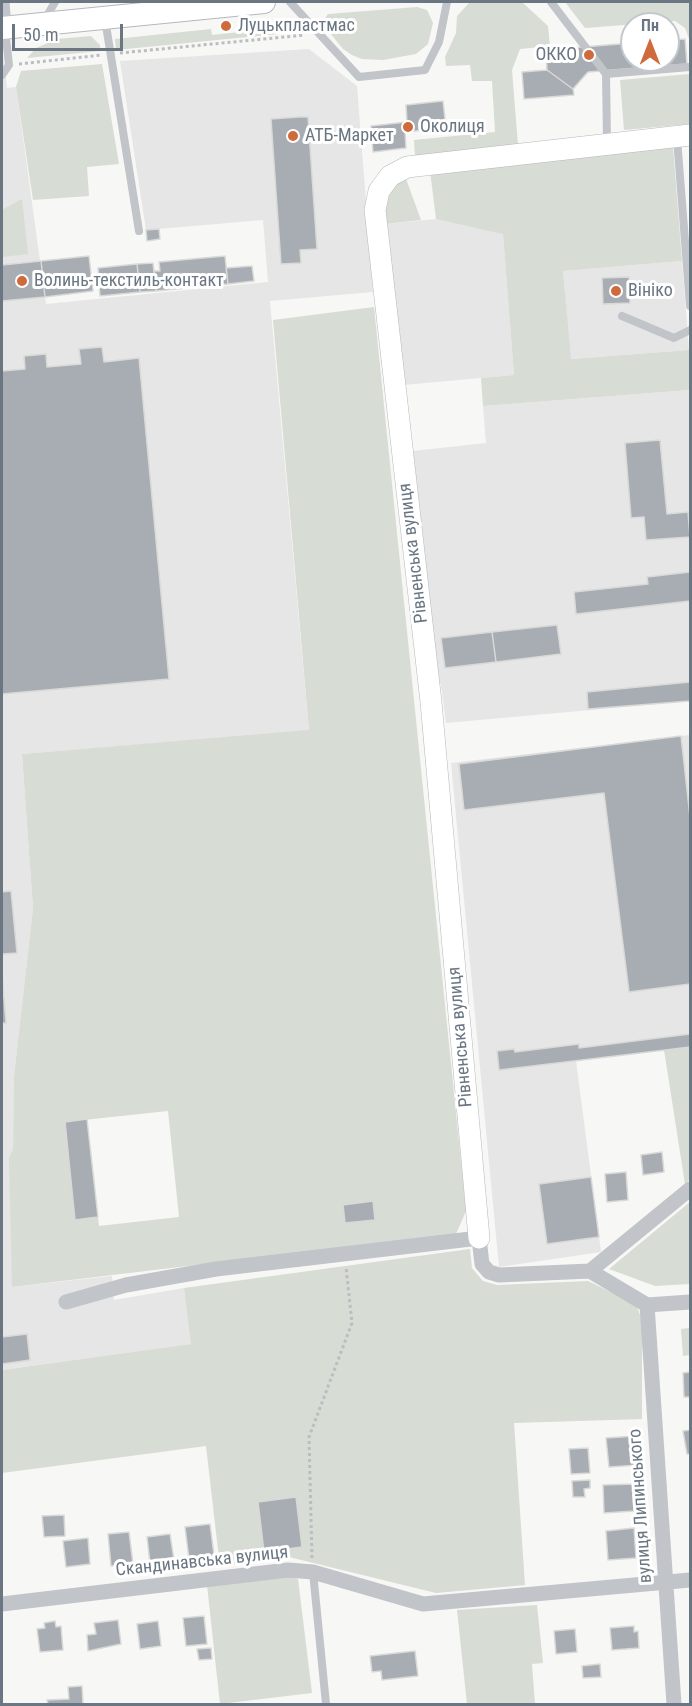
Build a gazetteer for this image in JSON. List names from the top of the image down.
{
  "streets": {
    "street": ["Рівненська вулиця", "вулиця Липинського", "Скандинавська вулиця"]
  },
  "crossings": [
    ["вулиця Липинського", "Скандинавська вулиця"]
  ],
  "places": [
    "Луцькпластмас",
    "ОККО",
    "Околиця",
    "АТБ-Маркет",
    "Волинь-текстиль-контакт",
    "Вініко"
  ],
  "scale_bar": "50 m",
  "north": "top"
}
